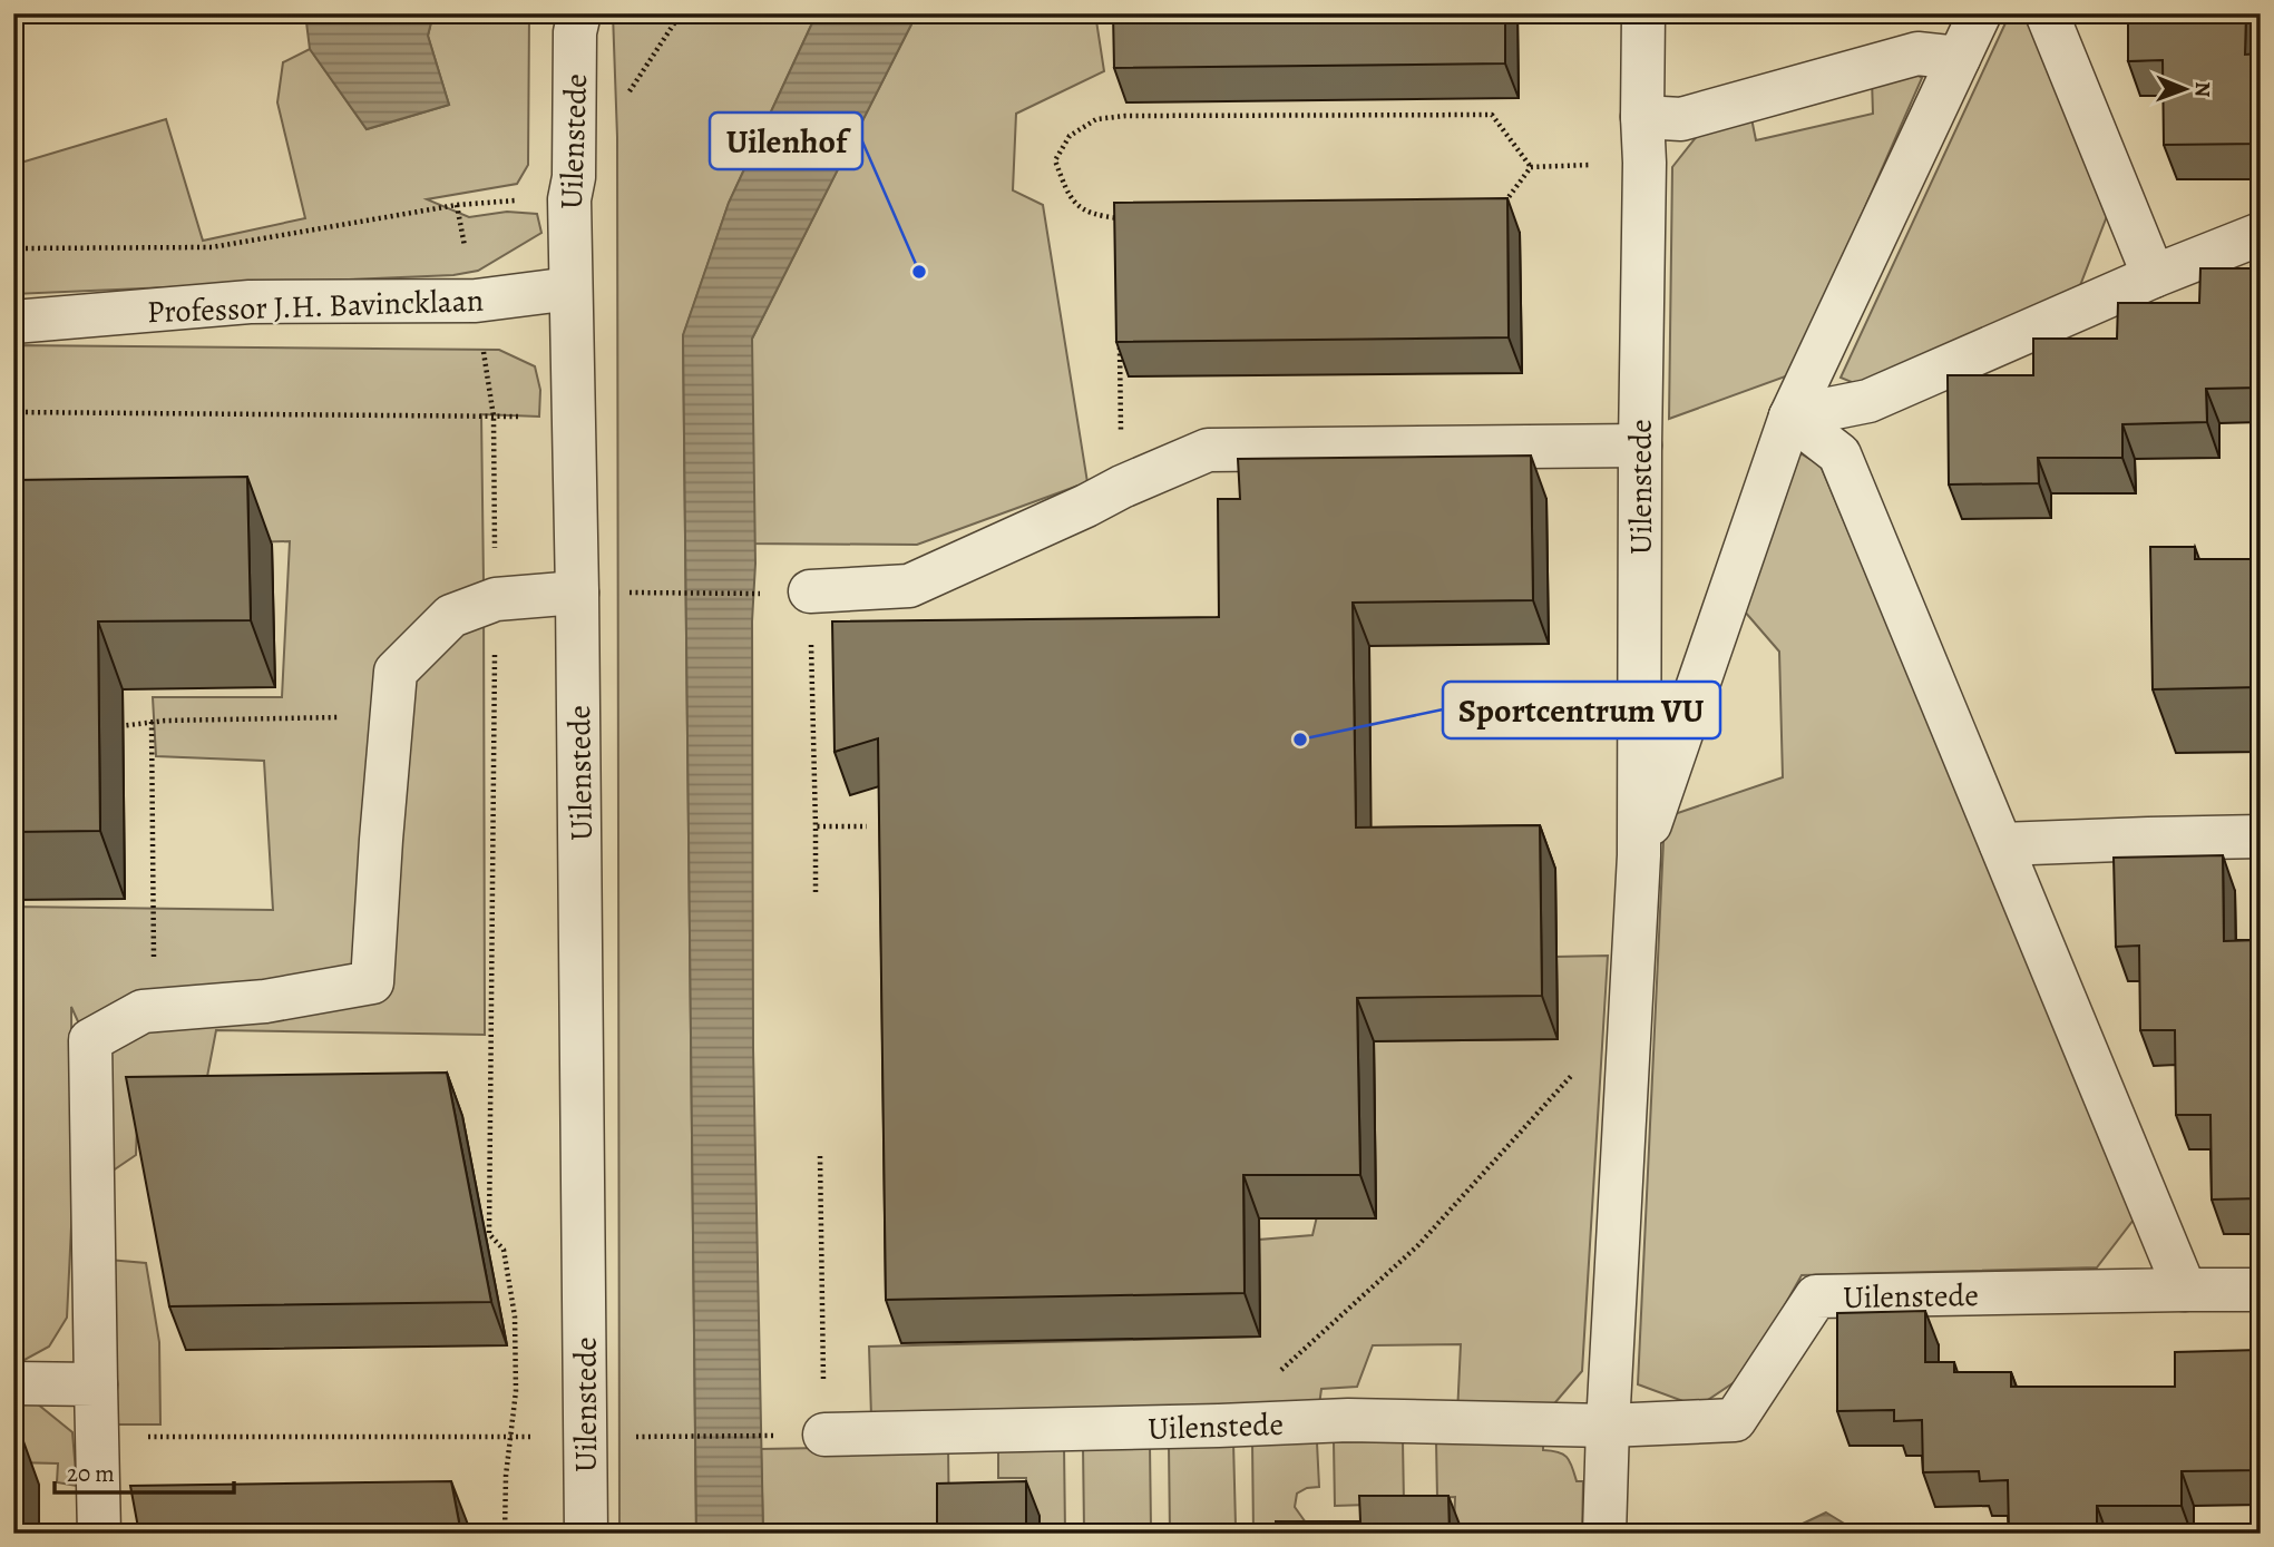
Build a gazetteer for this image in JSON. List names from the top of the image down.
{
  "streets": {
    "street": ["Uilenstede", "Professor J.H. Bavincklaan"]
  },
  "crossings": [
    ["Uilenstede", "Professor J.H. Bavincklaan"]
  ],
  "places": ["Uilenhof", "Sportcentrum VU"],
  "scale_bar": "20 m",
  "north": "right"
}
